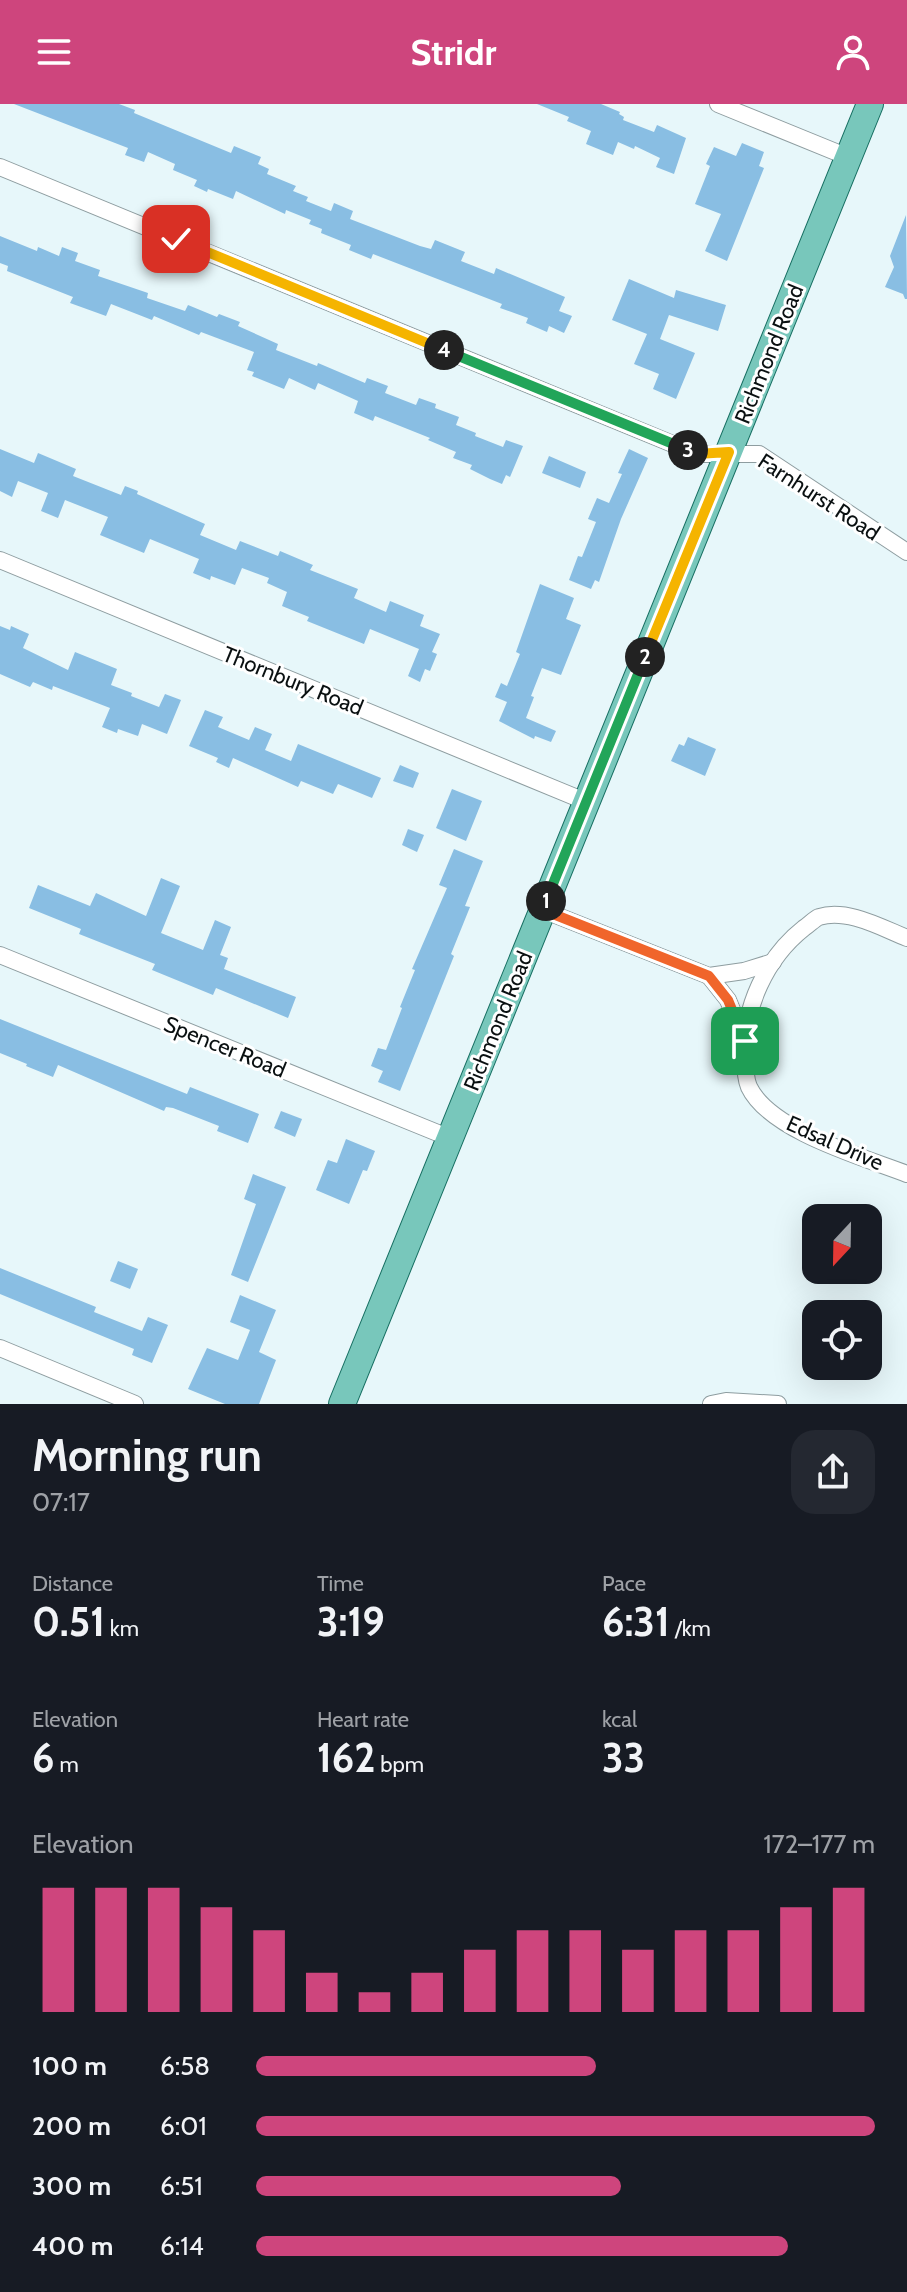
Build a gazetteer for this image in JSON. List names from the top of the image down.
{
  "streets": {
    "main road": ["Richmond Road"],
    "street": [
      "Farnhurst Road",
      "Thornbury Road",
      "Spencer Road",
      "Edsal Drive"
    ]
  },
  "crossings": [
    ["Richmond Road", "Farnhurst Road"],
    ["Richmond Road", "Thornbury Road"],
    ["Richmond Road", "Spencer Road"]
  ],
  "north": "bottom",
  "page": {
    "header": "Stridr",
    "pins": [
      "4",
      "3",
      "2",
      "1"
    ],
    "heading": ["Morning run", "07:17"],
    "stats": [
      ["Distance", "0.51 km"],
      ["Time", "3:19"],
      ["Pace", "6:31 /km"],
      ["Elevation", "6 m"],
      ["Heart rate", "162 bpm"],
      ["kcal", "33"]
    ],
    "chart": ["Elevation", "172–177 m"],
    "list": [
      {
        "name": "100 m",
        "note": "6:58"
      },
      {
        "name": "200 m",
        "note": "6:01"
      },
      {
        "name": "300 m",
        "note": "6:51"
      },
      {
        "name": "400 m",
        "note": "6:14"
      }
    ]
  }
}
